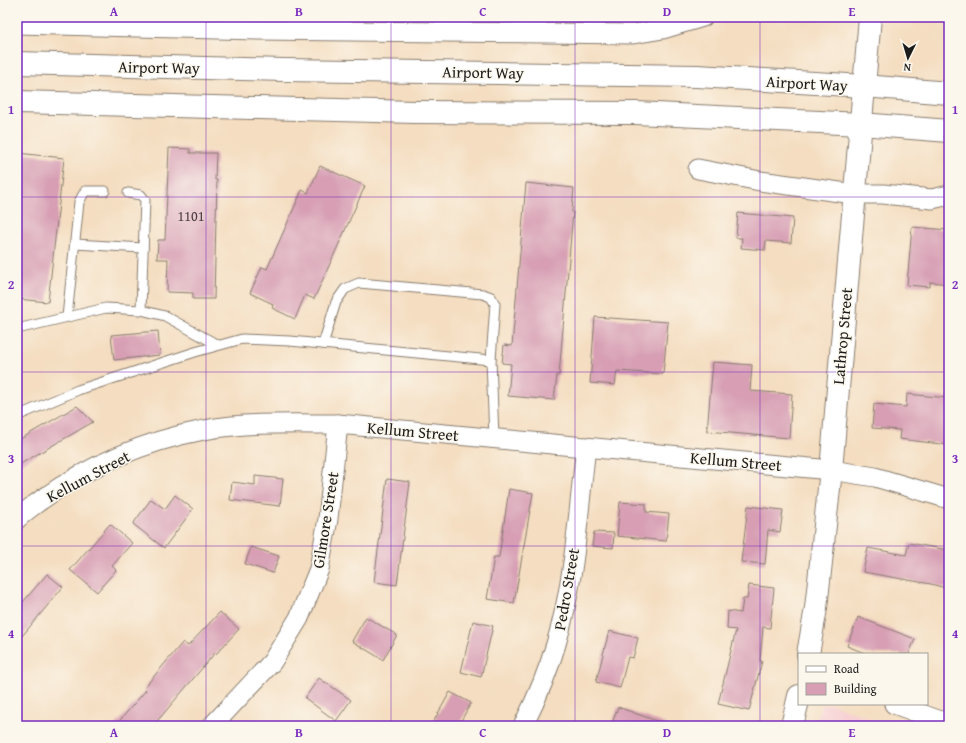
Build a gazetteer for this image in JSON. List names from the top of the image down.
{
  "streets": {
    "main road": ["Airport Way", "Lathrop Street"],
    "street": ["Kellum Street", "Gilmore Street", "Pedro Street"]
  },
  "crossings": [
    ["Airport Way", "Lathrop Street"],
    ["Lathrop Street", "Kellum Street"],
    ["Kellum Street", "Gilmore Street"],
    ["Kellum Street", "Pedro Street"]
  ],
  "house_numbers": ["1101"],
  "legend": ["Road", "Building"],
  "north": "bottom",
  "grid": {
    "columns": [
      "A",
      "B",
      "C",
      "D",
      "E"
    ],
    "rows": [
      "1",
      "2",
      "3",
      "4"
    ]
  }
}
